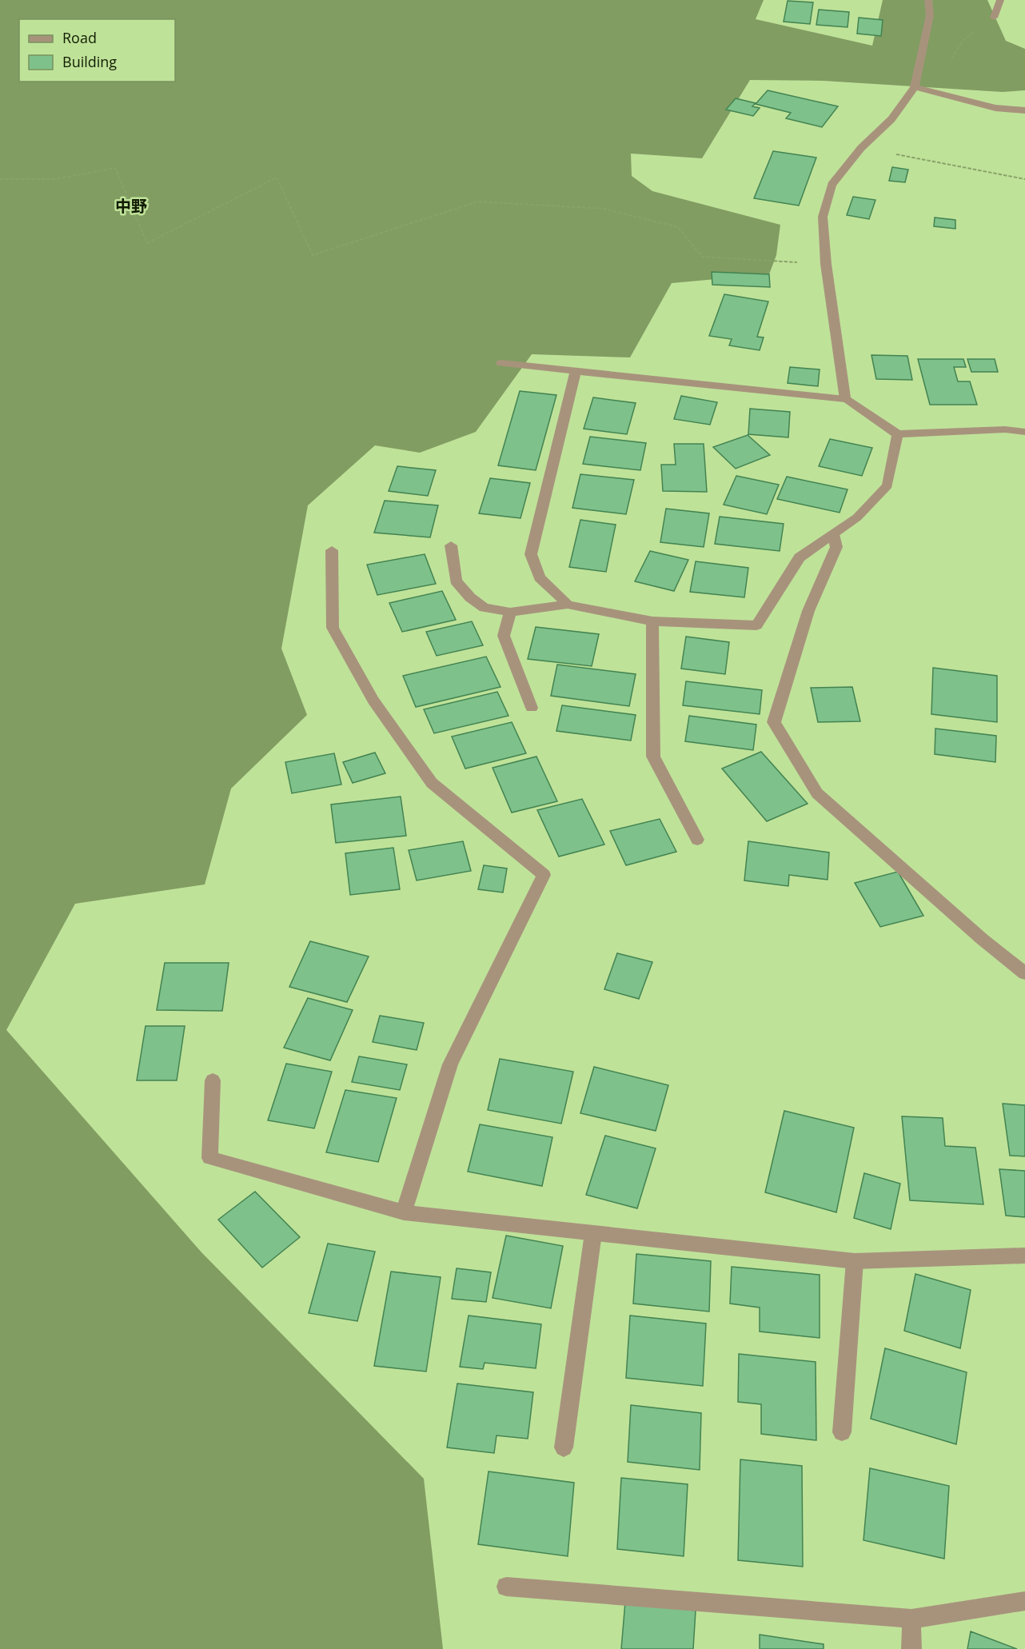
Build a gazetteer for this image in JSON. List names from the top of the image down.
{
  "districts": ["中野"],
  "legend": ["Road", "Building"]
}
